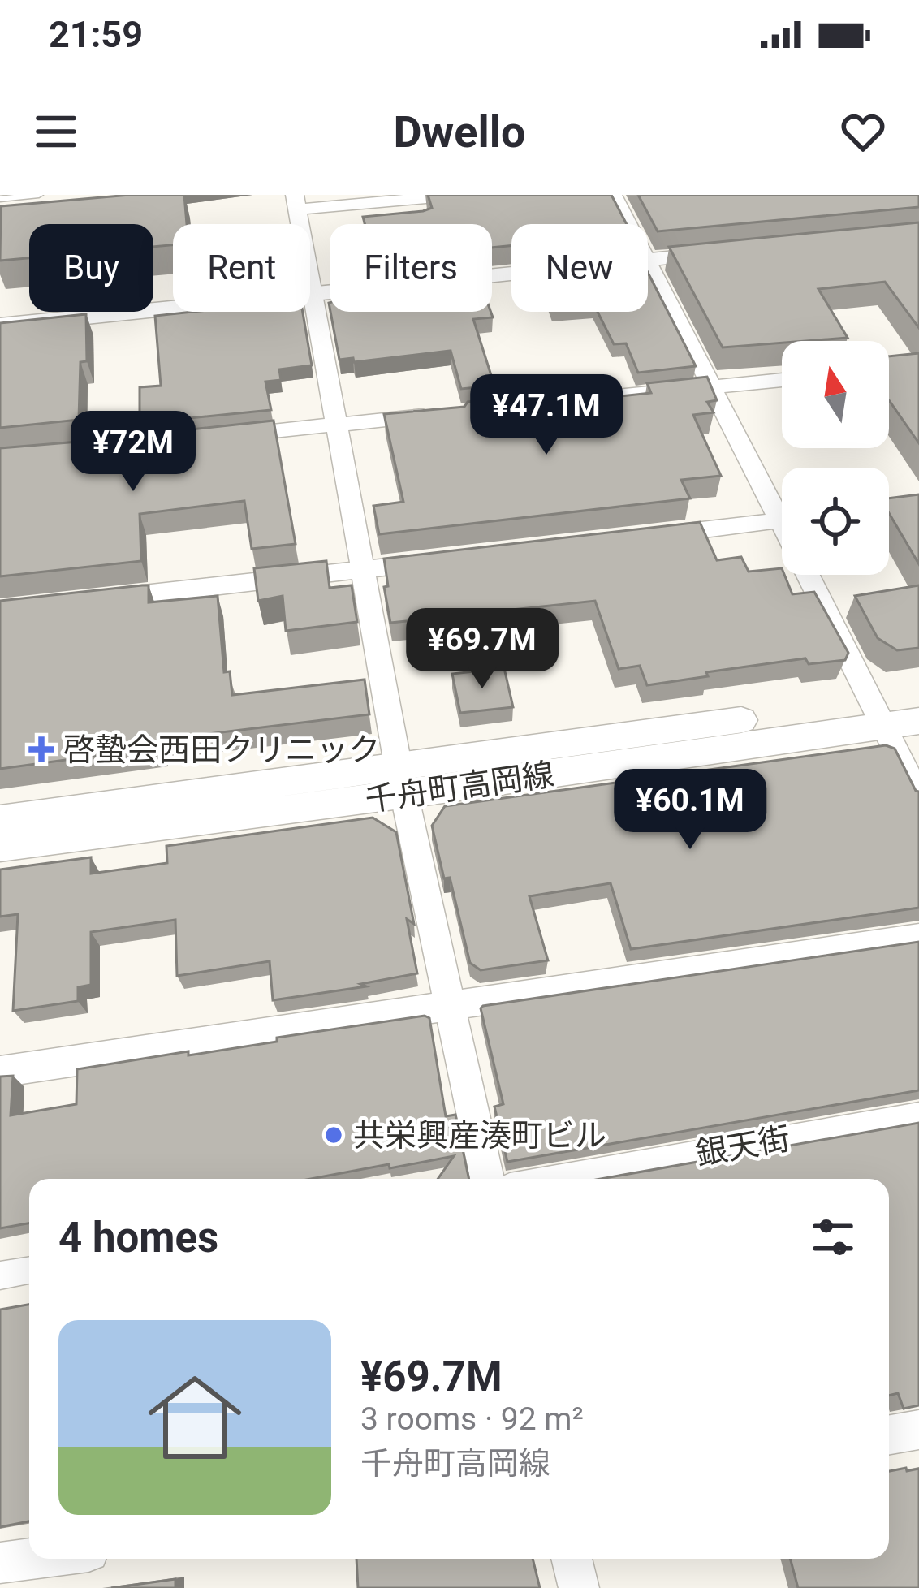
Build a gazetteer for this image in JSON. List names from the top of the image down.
{
  "streets": {
    "street": ["千舟町高岡線", "銀天街"]
  },
  "places": {
    "health": ["啓蟄会西田クリニック"],
    "other": ["共栄興産湊町ビル"]
  },
  "north": "top",
  "page": {
    "status": "21:59",
    "header": "Dwello",
    "chip": [
      "Buy",
      "Rent",
      "Filters",
      "New"
    ],
    "price": [
      "¥47.1M",
      "¥72M",
      "¥69.7M",
      "¥60.1M"
    ],
    "heading": "4 homes",
    "list": [
      {
        "name": "¥69.7M",
        "note": "3 rooms · 92 m² · 千舟町高岡線"
      }
    ]
  }
}
